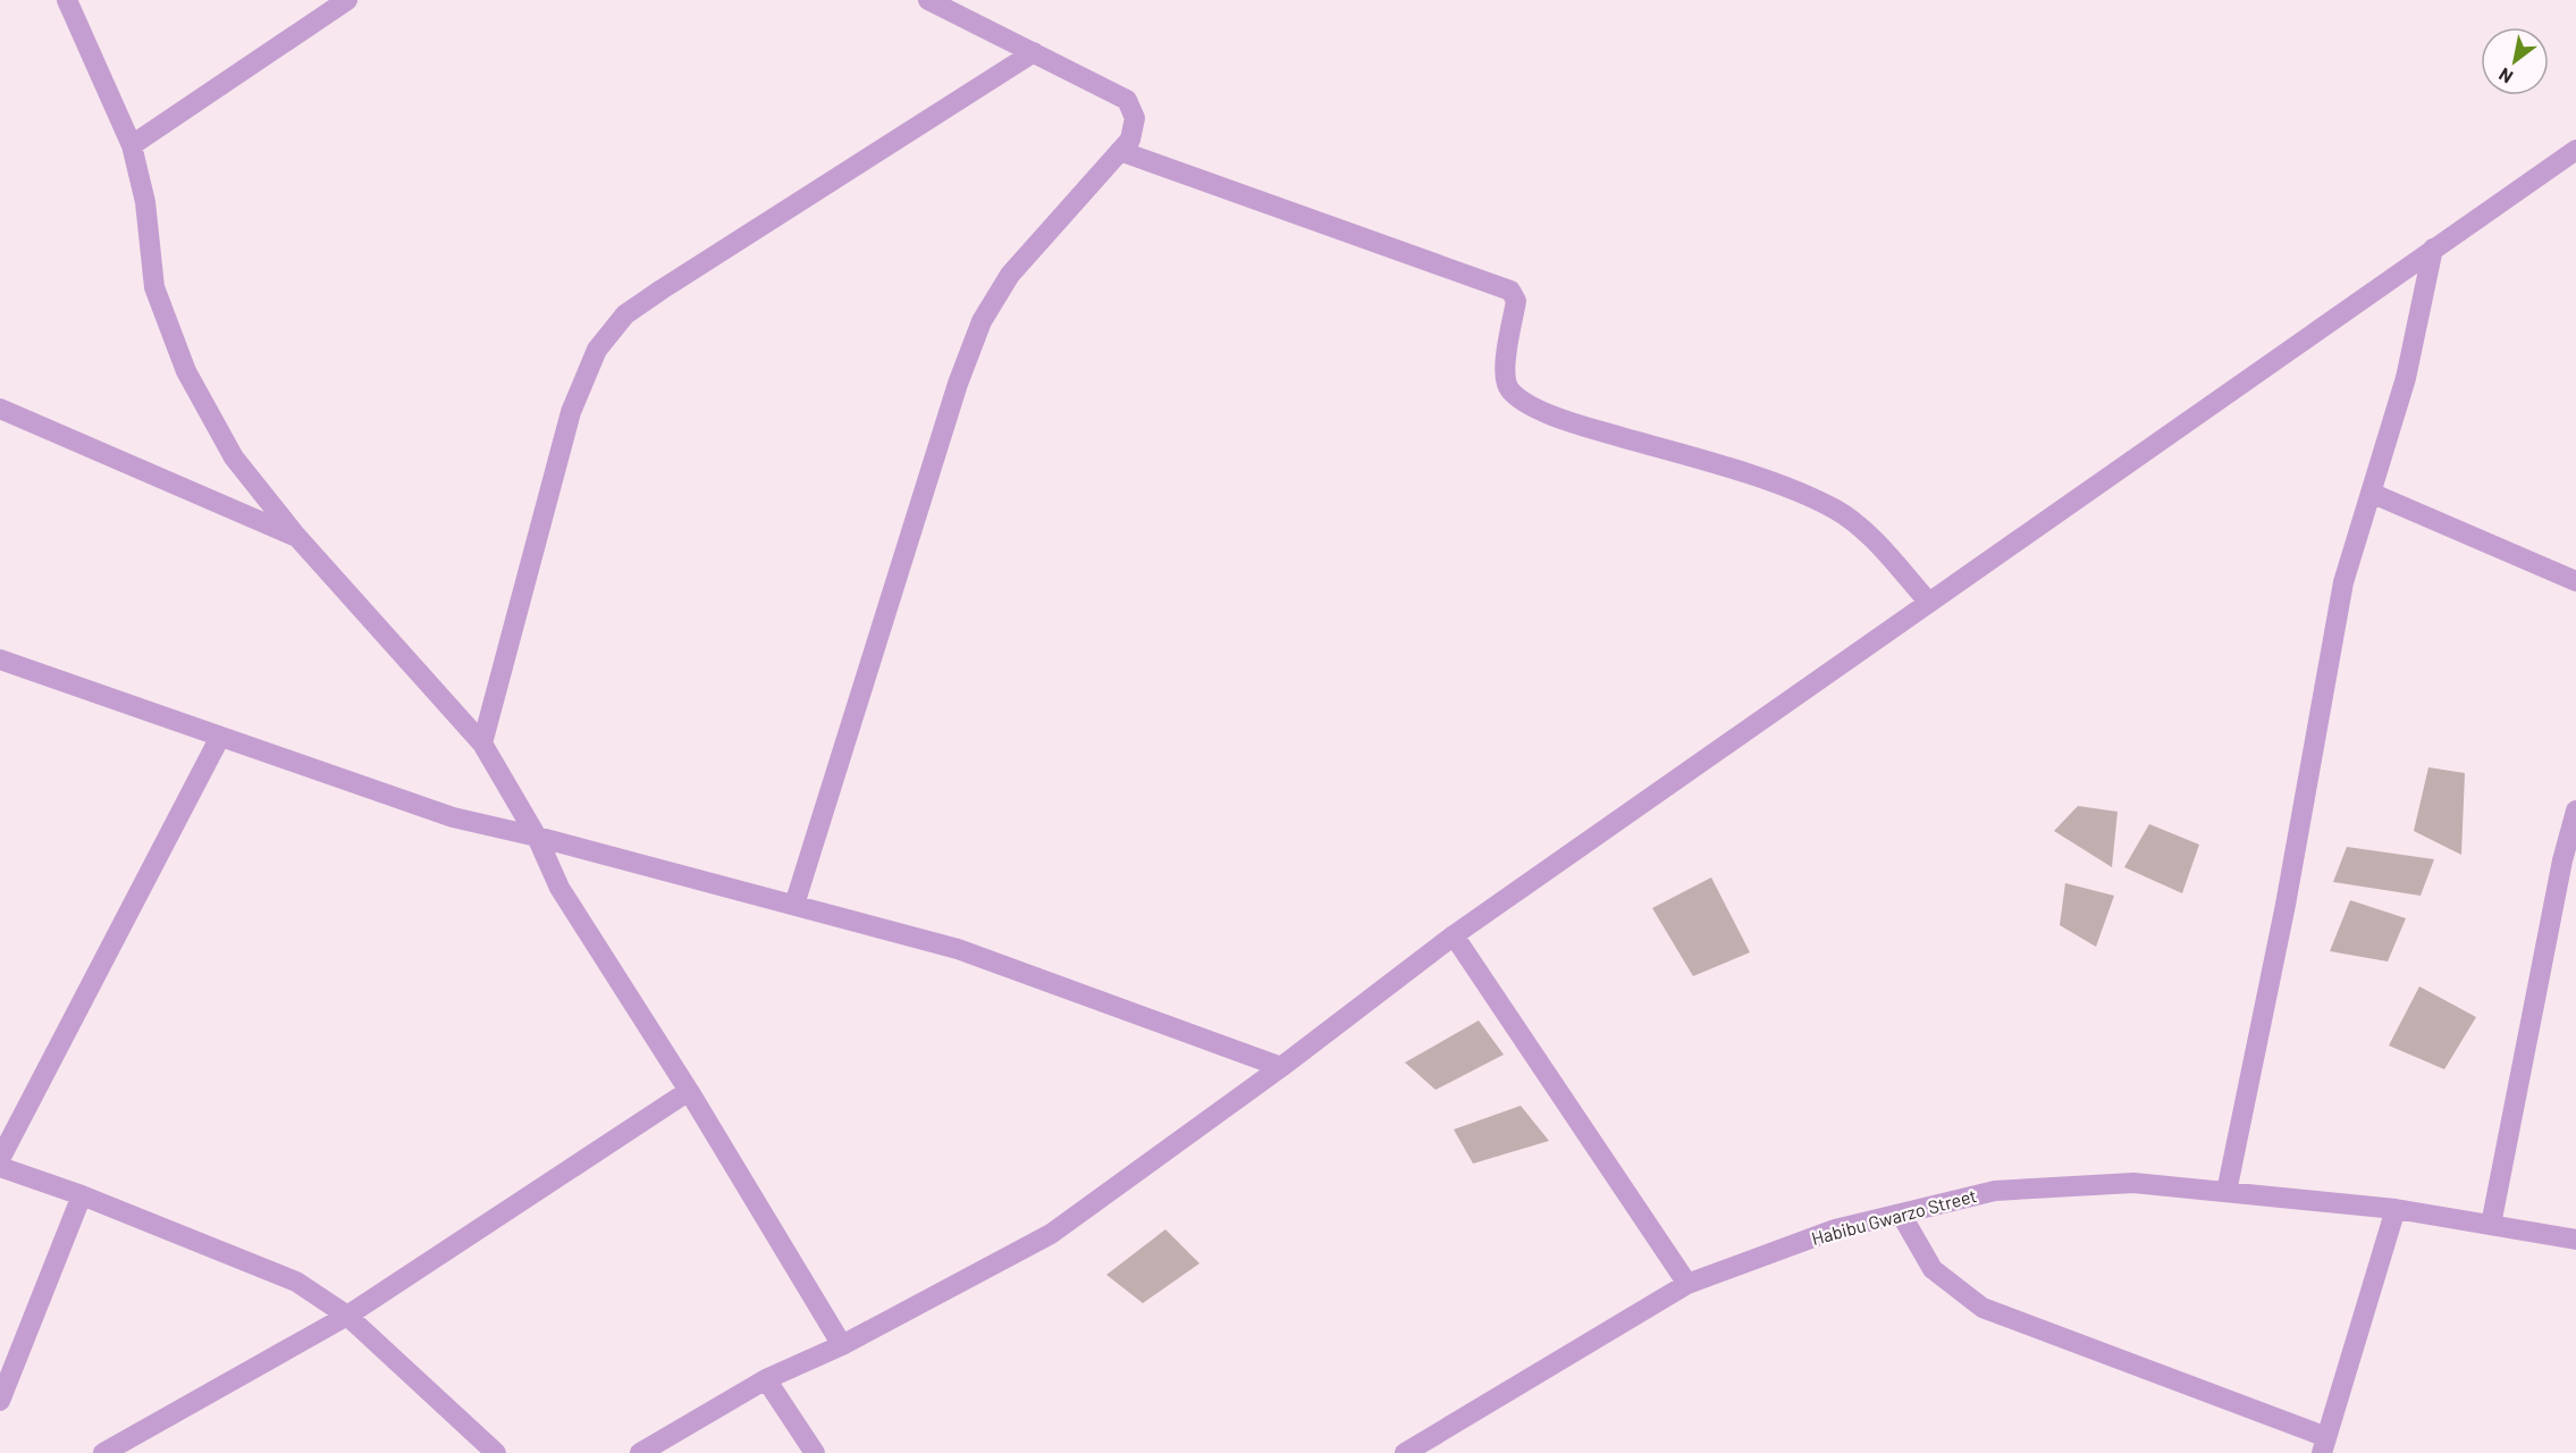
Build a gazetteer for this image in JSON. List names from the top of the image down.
{
  "streets": {
    "street": ["Habibu Gwarzo Street"]
  },
  "north": "bottom left"
}
